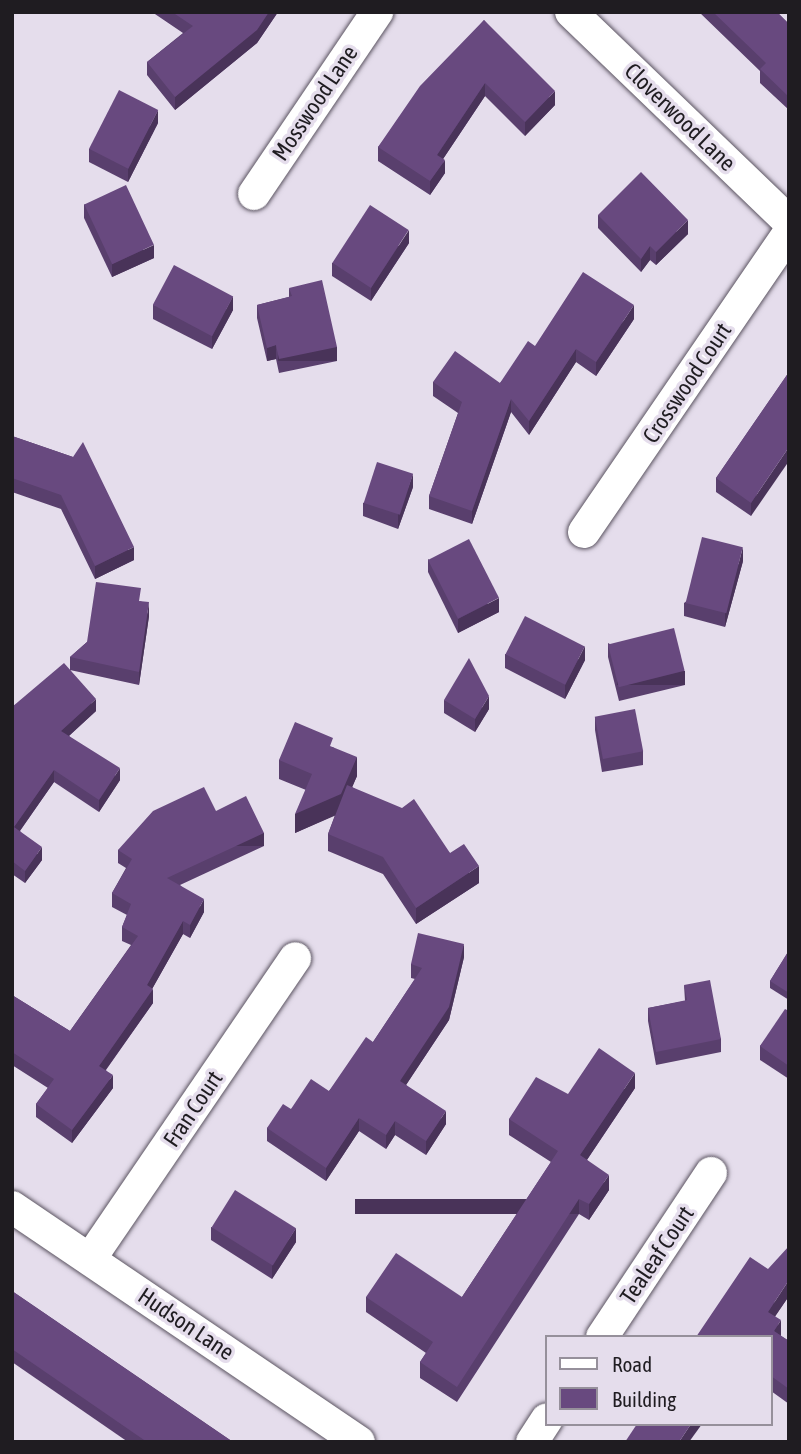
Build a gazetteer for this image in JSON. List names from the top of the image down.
{
  "streets": {
    "street": [
      "Mosswood Lane",
      "Cloverwood Lane",
      "Crosswood Court",
      "Fran Court",
      "Tealeaf Court",
      "Hudson Lane"
    ]
  },
  "crossings": [
    ["Fran Court", "Hudson Lane"]
  ],
  "legend": ["Road", "Building"]
}
